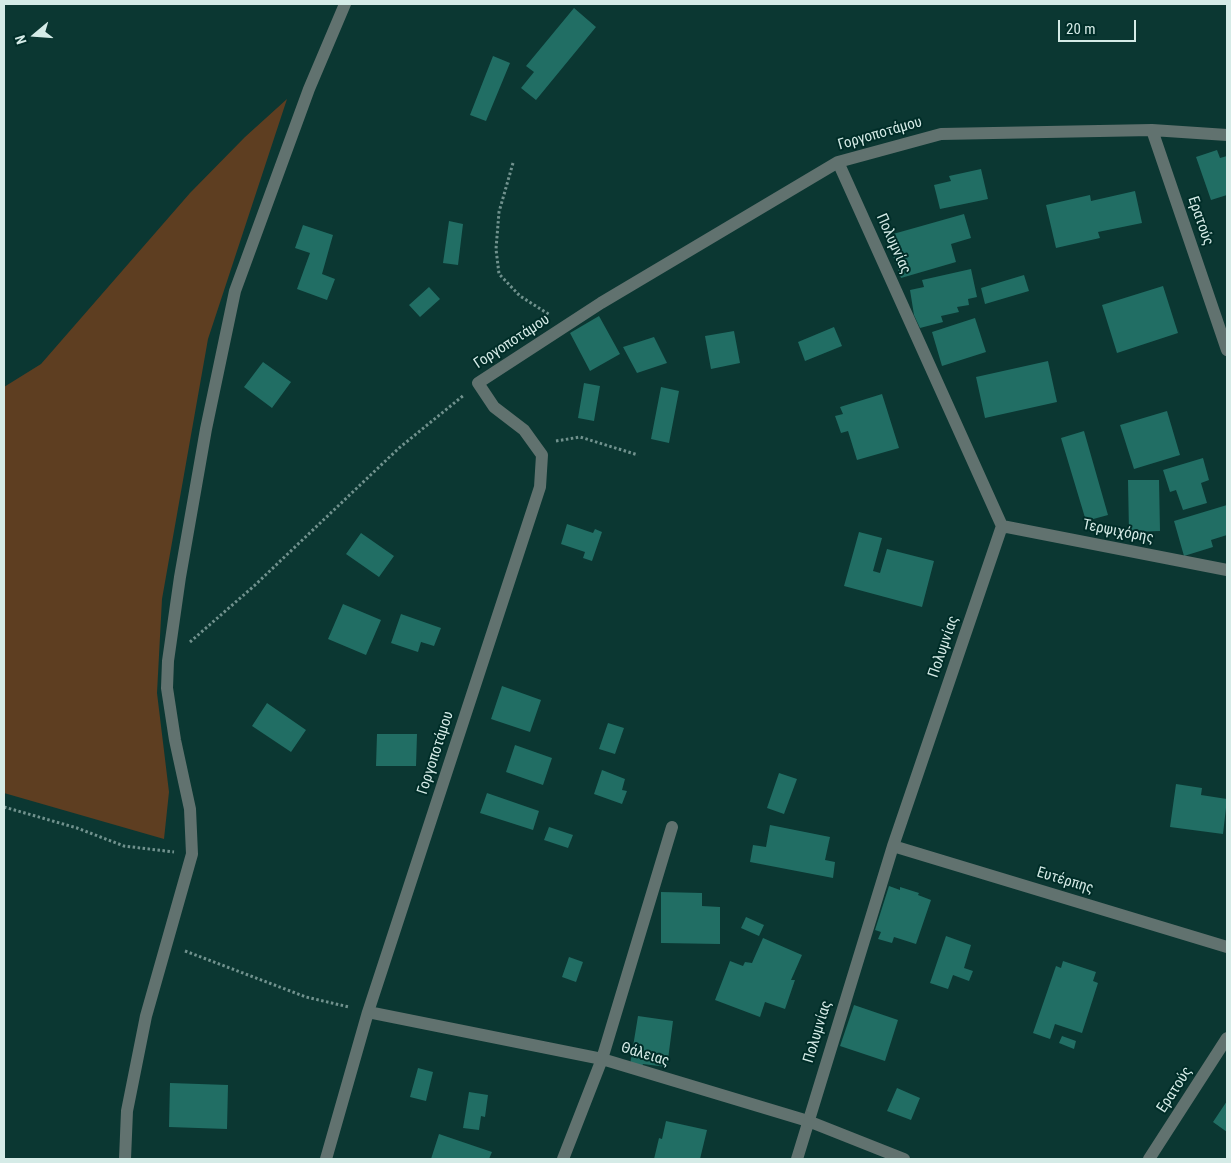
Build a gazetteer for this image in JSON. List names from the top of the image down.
{
  "streets": {
    "street": [
      "Γοργοποτάμου",
      "Ερατούς",
      "Πολυμνίας",
      "Τερψιχόρης",
      "Ευτέρπης",
      "Θάλειας"
    ]
  },
  "crossings": [
    ["Γοργοποτάμου", "Ερατούς"],
    ["Γοργοποτάμου", "Πολυμνίας"],
    ["Γοργοποτάμου", "Θάλειας"],
    ["Πολυμνίας", "Τερψιχόρης"],
    ["Πολυμνίας", "Ευτέρπης"],
    ["Πολυμνίας", "Θάλειας"]
  ],
  "scale_bar": "20 m",
  "north": "left"
}
